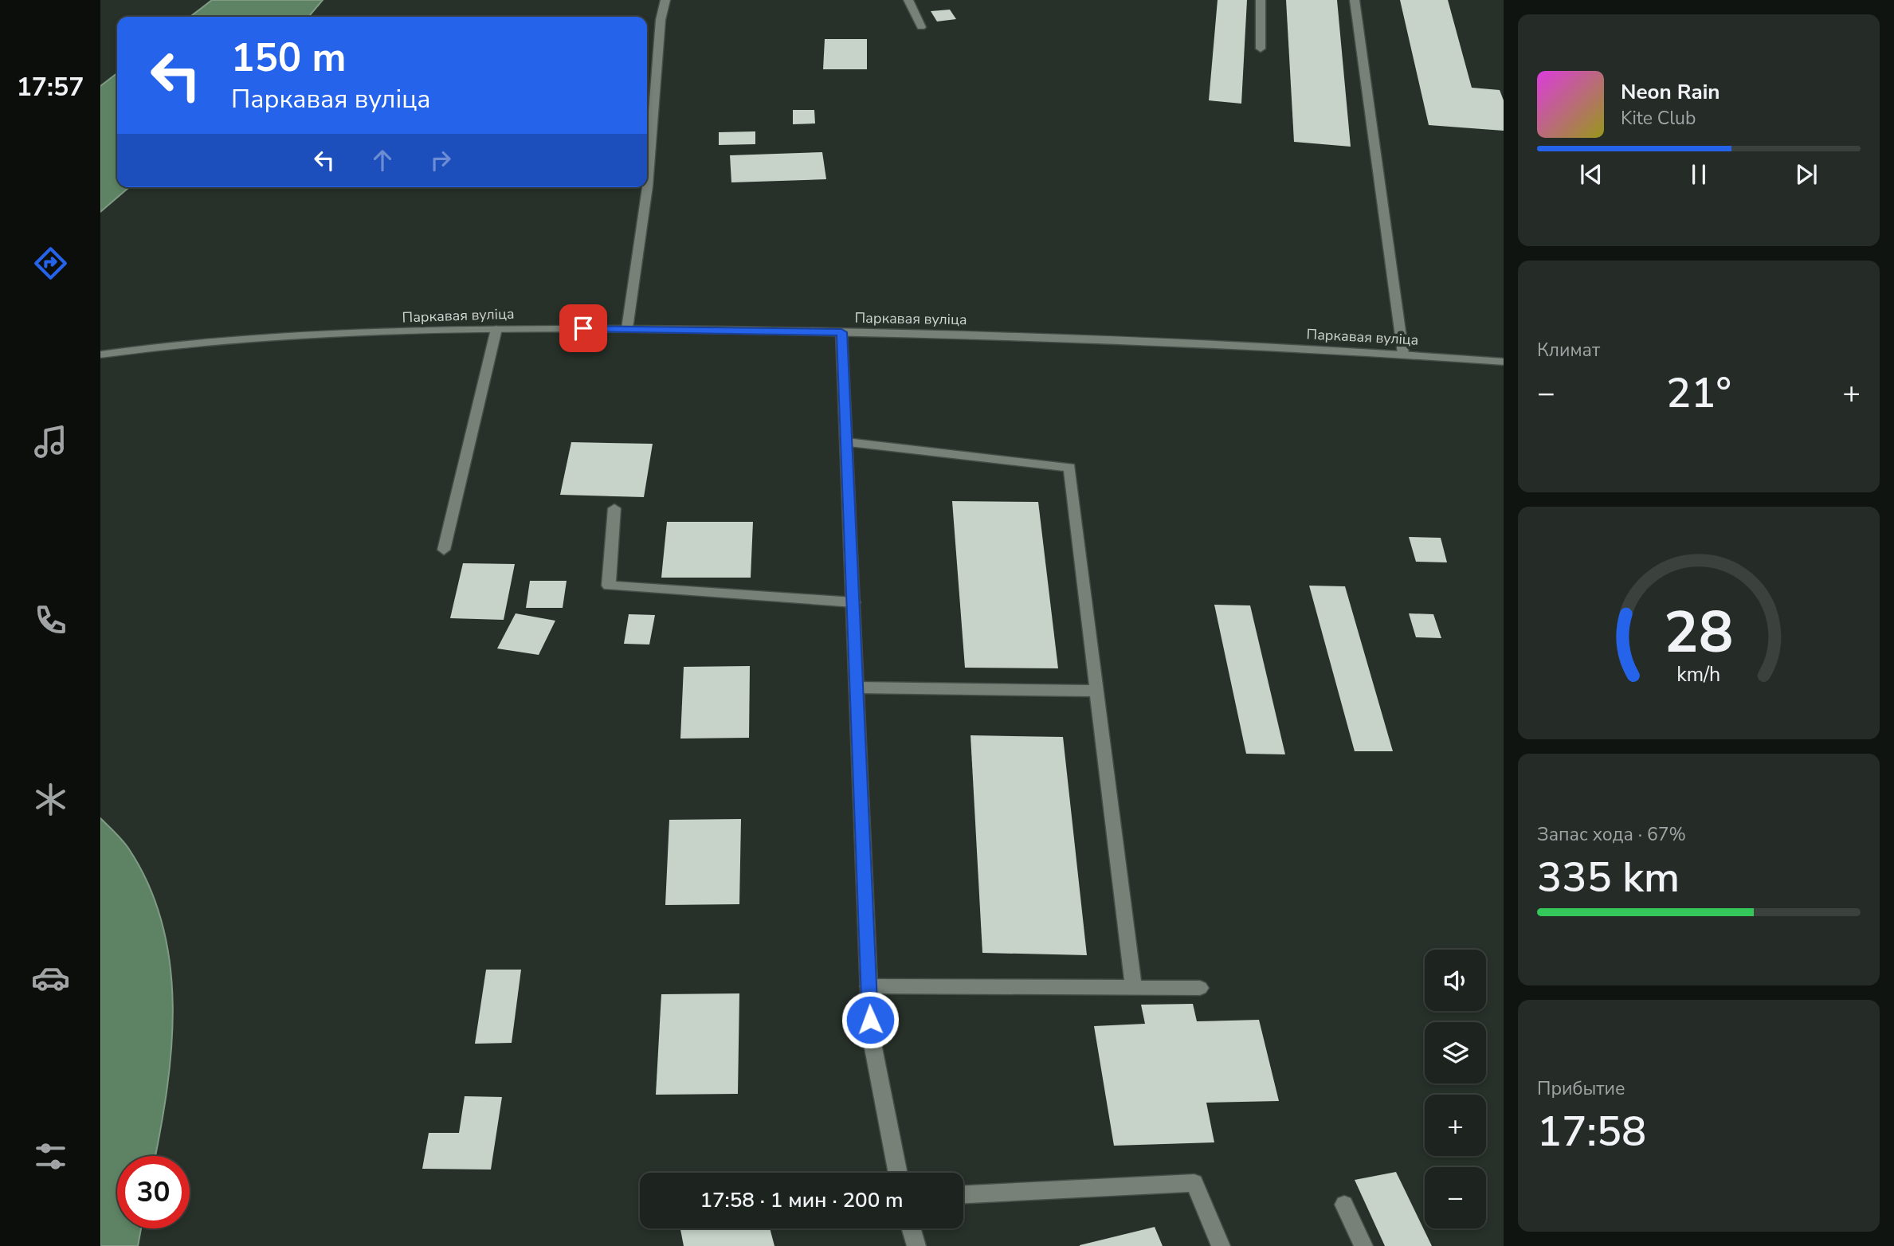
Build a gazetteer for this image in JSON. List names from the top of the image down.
{
  "streets": {
    "street": ["Паркавая вуліца"]
  },
  "page": {
    "tabs": "17:57",
    "turn": ["150 m", "Паркавая вуліца"],
    "song": ["Neon Rain", "Kite Club"],
    "tile": [
      "Климат",
      ["Запас хода · 67%", "335 km"],
      ["Прибытие", "17:58"]
    ],
    "heat": ["−", "21°", "+"],
    "map_buttons": ["+", "−"],
    "limit": "30",
    "trip": "17:58 · 1 мин · 200 m",
    "gauge": ["28", "km/h"]
  }
}
